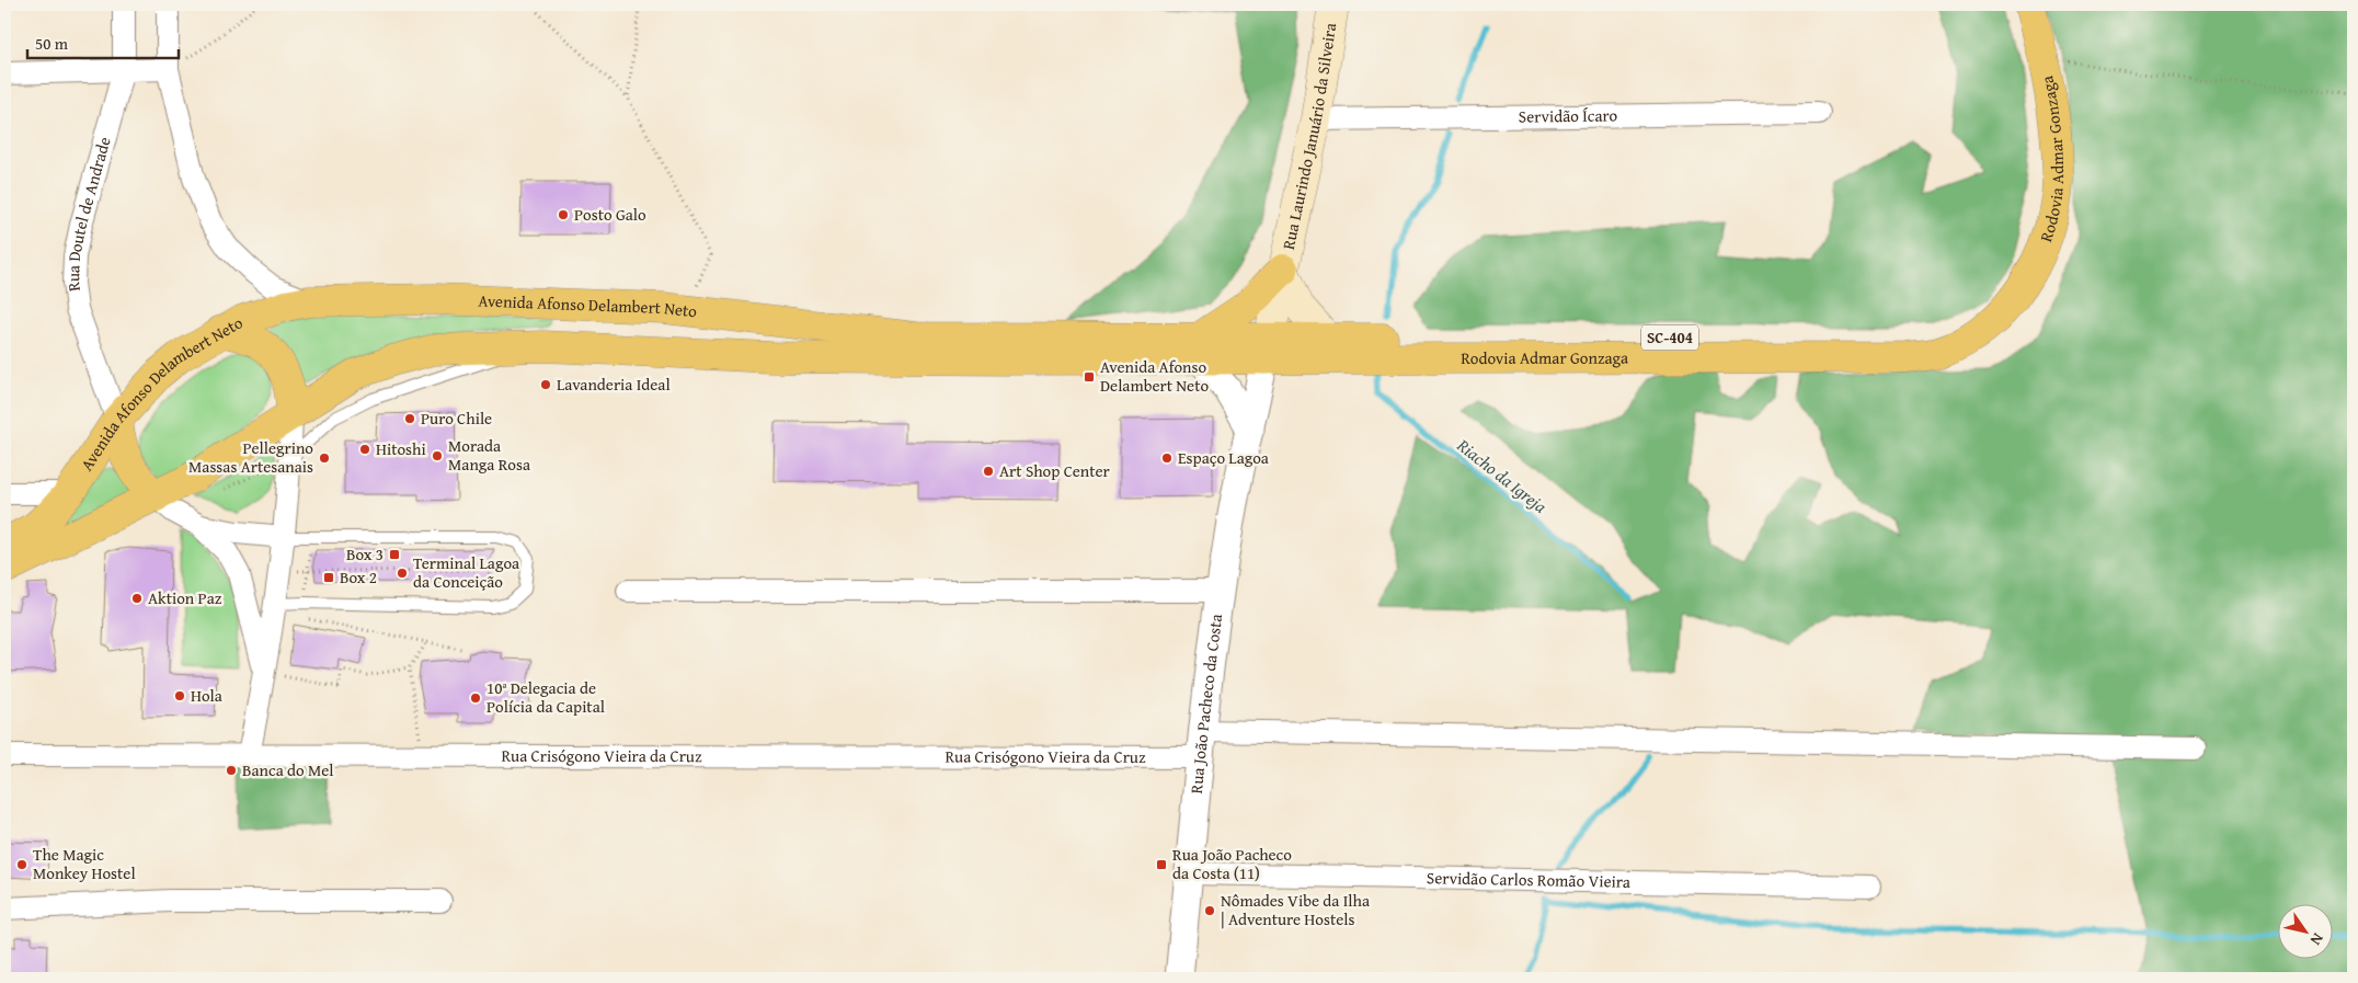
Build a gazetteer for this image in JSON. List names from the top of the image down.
{
  "streets": {
    "main road": [
      "Rua Laurindo Januário da Silveira",
      "Rodovia Admar Gonzaga",
      "Avenida Afonso Delambert Neto",
      "SC-404"
    ],
    "street": [
      "Servidão Ícaro",
      "Rua Doutel de Andrade",
      "Rua João Pacheco da Costa",
      "Rua Crisógono Vieira da Cruz",
      "Servidão Carlos Romão Vieira"
    ]
  },
  "crossings": [
    ["Servidão Ícaro", "Rua Laurindo Januário da Silveira"],
    ["Rua Laurindo Januário da Silveira", "Rodovia Admar Gonzaga"],
    ["Rua Laurindo Januário da Silveira", "Avenida Afonso Delambert Neto"],
    ["Rua Laurindo Januário da Silveira", "Rua João Pacheco da Costa"],
    ["Rodovia Admar Gonzaga", "Avenida Afonso Delambert Neto"],
    ["Rodovia Admar Gonzaga", "Rua João Pacheco da Costa"],
    ["Rua Doutel de Andrade", "Avenida Afonso Delambert Neto"],
    ["Avenida Afonso Delambert Neto", "Rua João Pacheco da Costa"],
    ["Rua João Pacheco da Costa", "Rua Crisógono Vieira da Cruz"],
    ["Rua João Pacheco da Costa", "Servidão Carlos Romão Vieira"]
  ],
  "water": ["Riacho da Igreja"],
  "places": {
    "other": [
      "Posto Galo",
      "Lavanderia Ideal",
      "Puro Chile",
      "Hitoshi",
      "Morada Manga Rosa",
      "Pellegrino Massas Artesanais",
      "Espaço Lagoa",
      "Art Shop Center",
      "Terminal Lagoa da Conceição",
      "Aktion Paz",
      "Hola",
      "10ª Delegacia de Polícia da Capital",
      "Banca do Mel",
      "The Magic Monkey Hostel",
      "Nômades Vibe da Ilha | Adventure Hostels"
    ],
    "transit": [
      "Avenida Afonso Delambert Neto",
      "Box 3",
      "Box 2",
      "Rua João Pacheco da Costa (11)"
    ]
  },
  "scale_bar": "50 m",
  "north": "bottom right"
}
